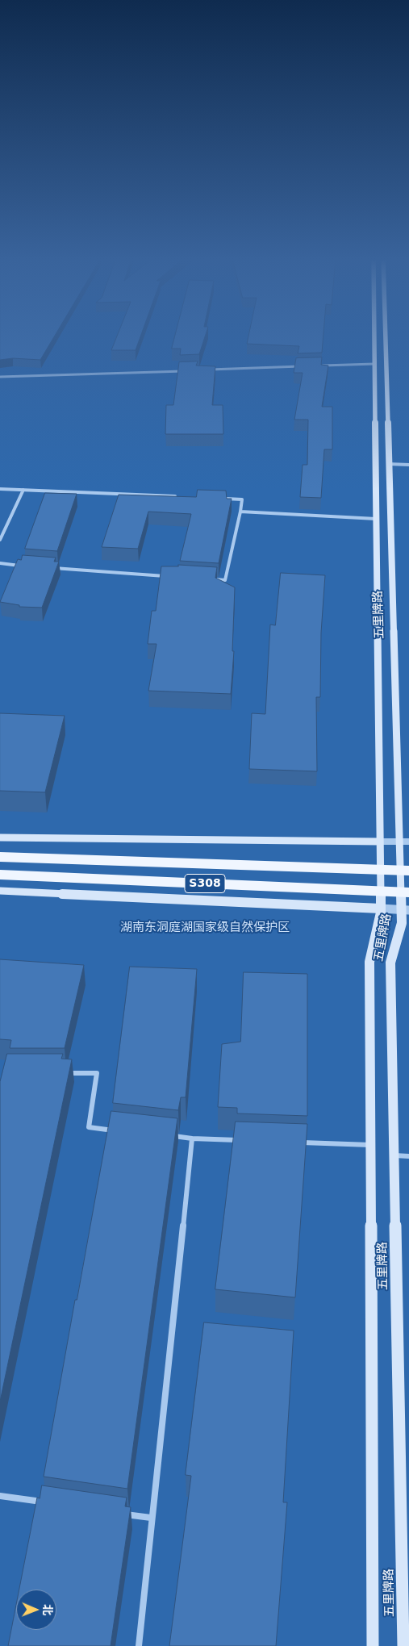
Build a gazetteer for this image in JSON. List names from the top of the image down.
{
  "streets": {
    "main road": ["五里牌路", "S308"]
  },
  "parks": ["湖南东洞庭湖国家级自然保护区"],
  "north": "right"
}
